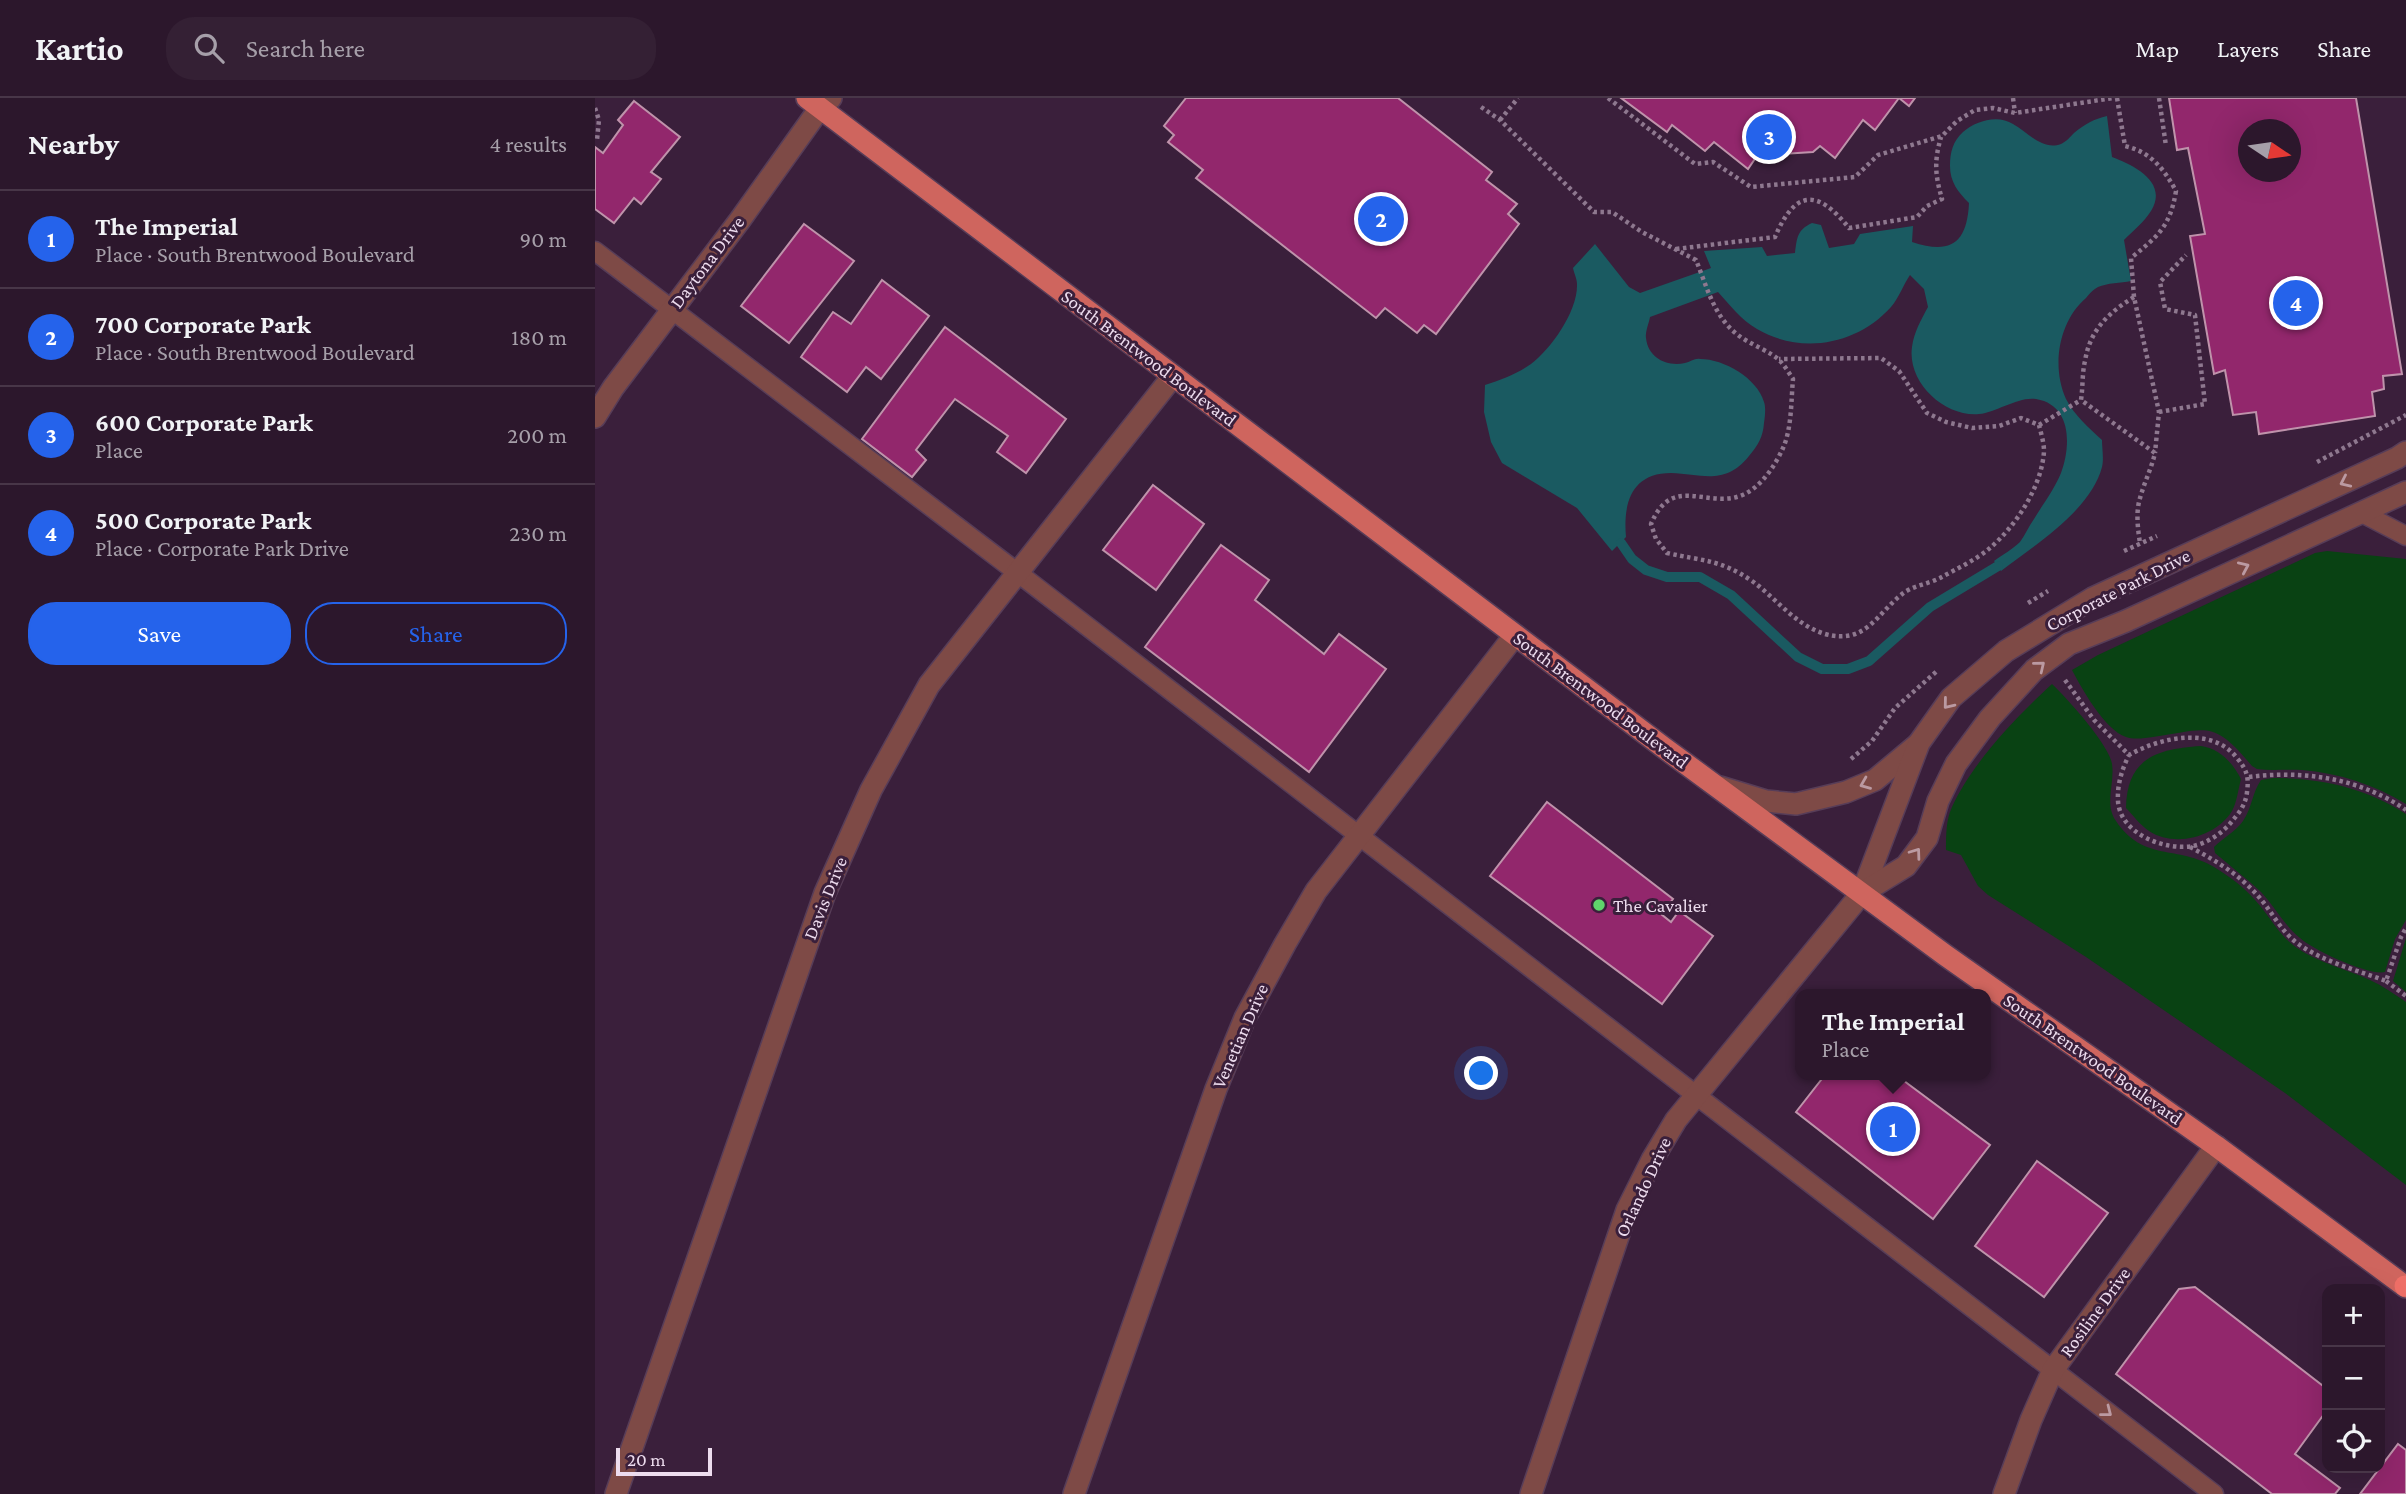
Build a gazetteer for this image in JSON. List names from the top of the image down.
{
  "streets": {
    "main road": ["South Brentwood Boulevard"],
    "street": [
      "Daytona Drive",
      "Corporate Park Drive",
      "Davis Drive",
      "Venetian Drive",
      "Orlando Drive",
      "Rosiline Drive"
    ]
  },
  "crossings": [
    ["Daytona Drive", "South Brentwood Boulevard"],
    ["South Brentwood Boulevard", "Corporate Park Drive"],
    ["South Brentwood Boulevard", "Davis Drive"],
    ["South Brentwood Boulevard", "Venetian Drive"],
    ["South Brentwood Boulevard", "Orlando Drive"],
    ["South Brentwood Boulevard", "Rosiline Drive"],
    ["Corporate Park Drive", "Orlando Drive"]
  ],
  "places": ["The Cavalier"],
  "scale_bar": "20 m",
  "north": "right",
  "page": {
    "header": "Kartio",
    "search": "Search here",
    "nav": ["Map", "Layers", "Share"],
    "heading": ["Nearby", "4 results"],
    "pins": [
      "3",
      "2",
      "4",
      "1"
    ],
    "list": [
      {
        "mark": "1",
        "name": "The Imperial",
        "note": "Place · South Brentwood Boulevard",
        "value": "90 m"
      },
      {
        "mark": "2",
        "name": "700 Corporate Park",
        "note": "Place · South Brentwood Boulevard",
        "value": "180 m"
      },
      {
        "mark": "3",
        "name": "600 Corporate Park",
        "note": "Place",
        "value": "200 m"
      },
      {
        "mark": "4",
        "name": "500 Corporate Park",
        "note": "Place · Corporate Park Drive",
        "value": "230 m"
      }
    ],
    "buttons": ["Save", "Share"],
    "popup": ["The Imperial", "Place"],
    "map_buttons": ["+", "−"],
    "scale": "20 m"
  }
}
